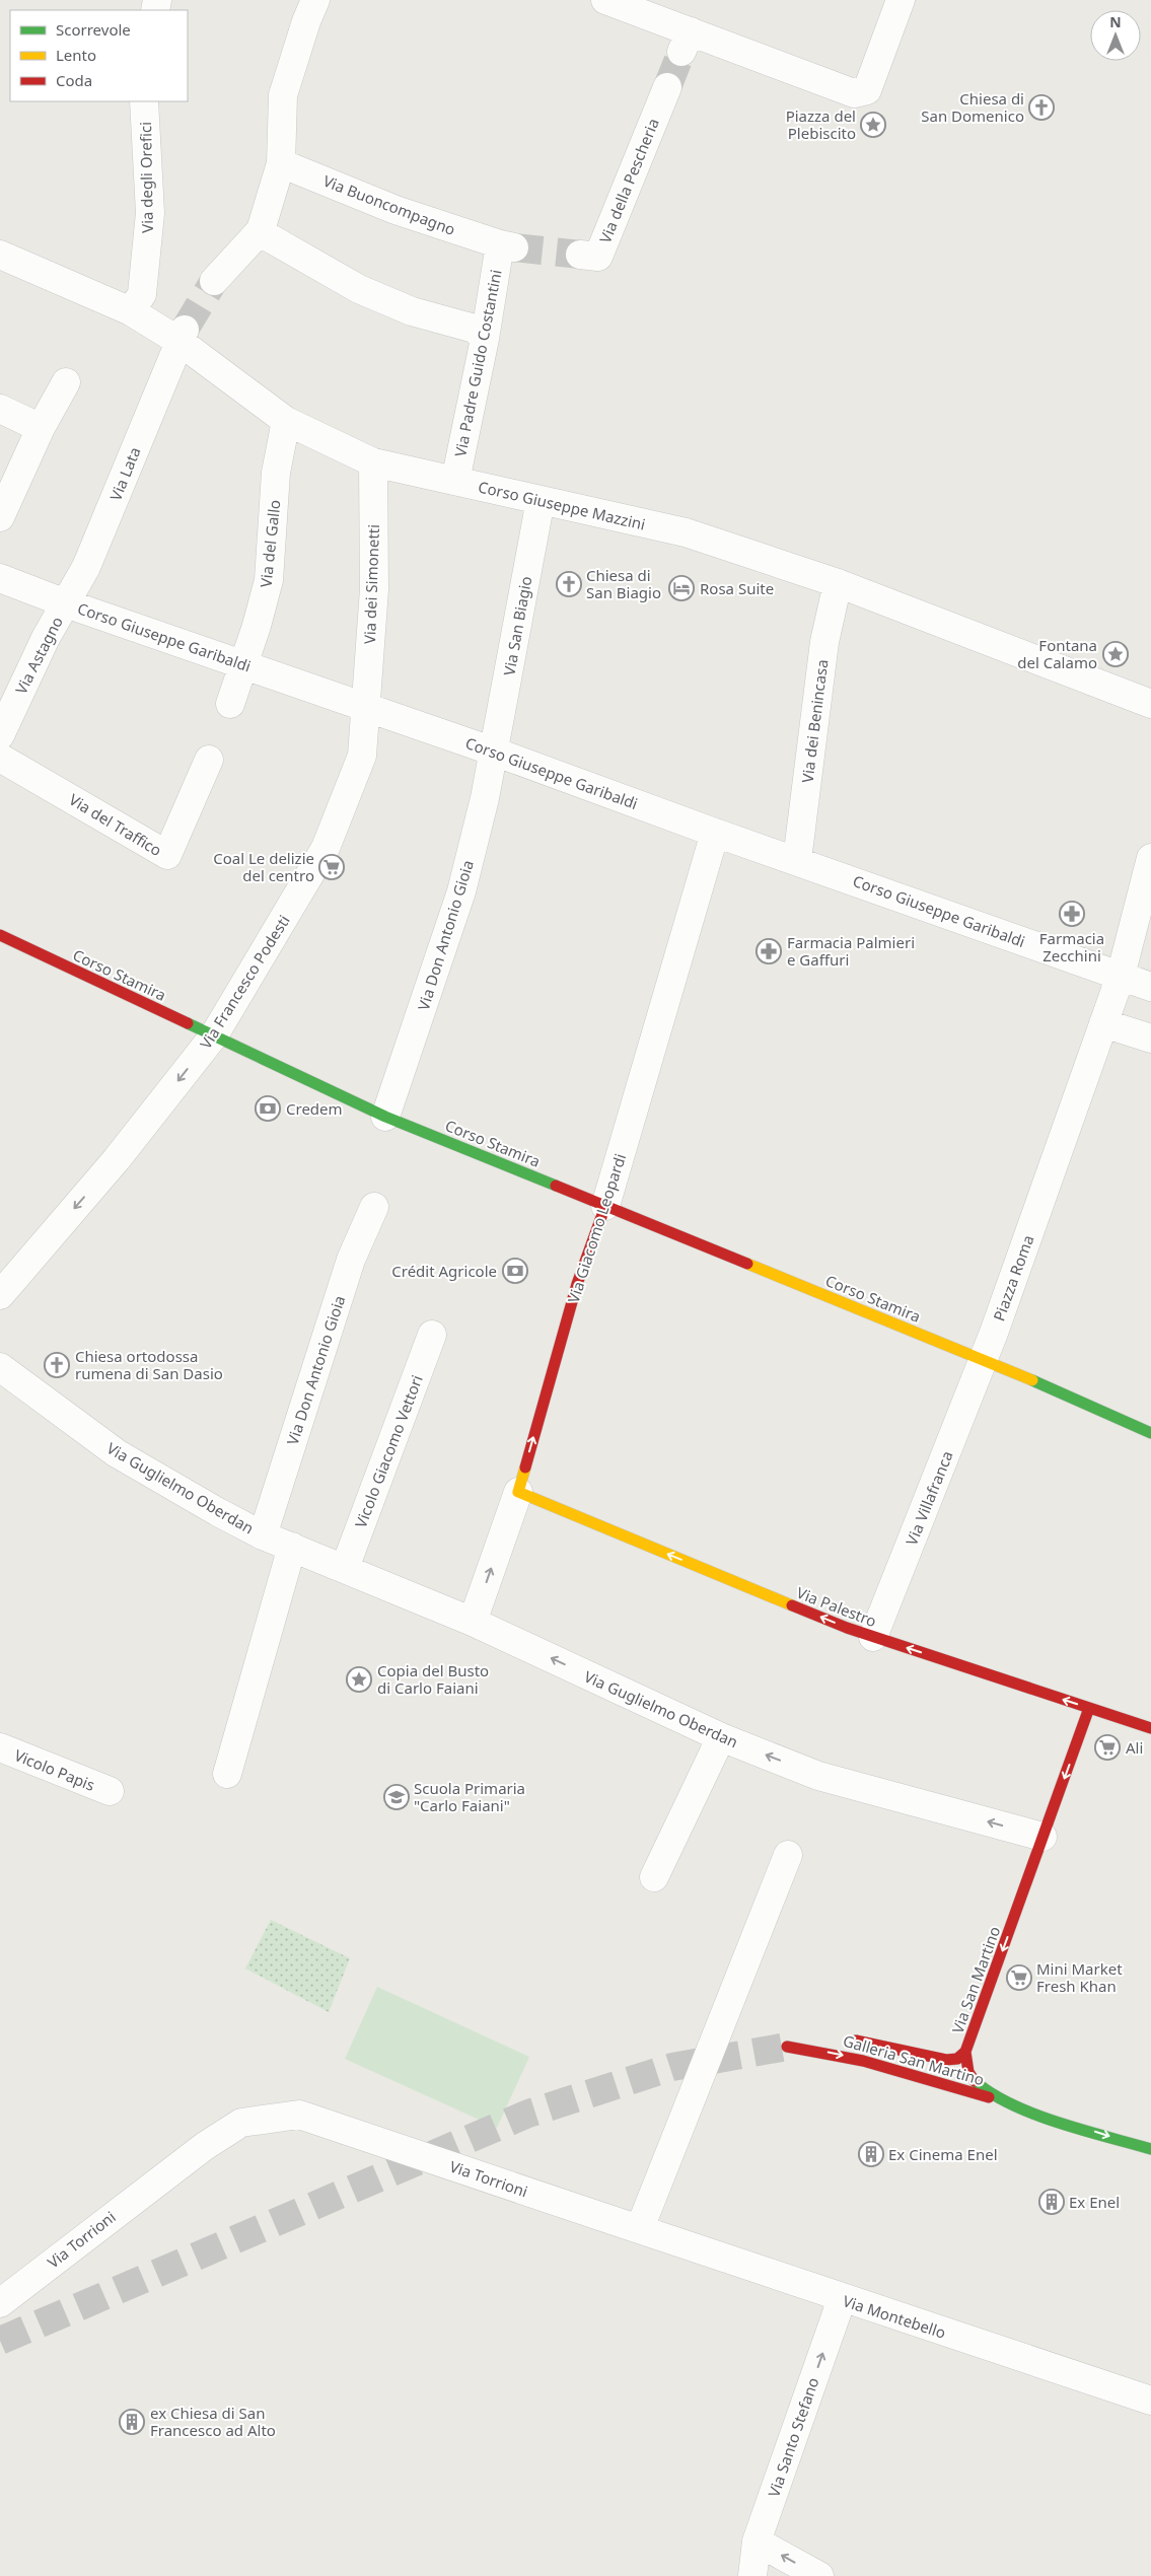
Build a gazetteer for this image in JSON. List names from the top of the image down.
{
  "streets": {
    "street": [
      "Via degli Orefici",
      "Via della Pescheria",
      "Via Buoncompagno",
      "Via Padre Guido Costantini",
      "Via Lata",
      "Corso Giuseppe Mazzini",
      "Via del Gallo",
      "Via dei Simonetti",
      "Via San Biagio",
      "Corso Giuseppe Garibaldi",
      "Via Astagno",
      "Via dei Benincasa",
      "Via del Traffico",
      "Via Don Antonio Gioia",
      "Corso Stamira",
      "Via Francesco Podesti",
      "Via Giacomo Leopardi",
      "Piazza Roma",
      "Vicolo Giacomo Vettori",
      "Via Guglielmo Oberdan",
      "Via Villafranca",
      "Via Palestro",
      "Vicolo Papis",
      "Via San Martino",
      "Galleria San Martino",
      "Via Torrioni",
      "Via Montebello",
      "Via Santo Stefano"
    ]
  },
  "crossings": [
    ["Via degli Orefici", "Corso Giuseppe Mazzini"],
    ["Via Buoncompagno", "Via Padre Guido Costantini"],
    ["Via Padre Guido Costantini", "Corso Giuseppe Mazzini"],
    ["Via Lata", "Corso Giuseppe Mazzini"],
    ["Via Lata", "Corso Giuseppe Garibaldi"],
    ["Via Lata", "Via Astagno"],
    ["Corso Giuseppe Mazzini", "Via del Gallo"],
    ["Corso Giuseppe Mazzini", "Via dei Simonetti"],
    ["Corso Giuseppe Mazzini", "Via San Biagio"],
    ["Corso Giuseppe Mazzini", "Via dei Benincasa"],
    ["Via del Gallo", "Corso Giuseppe Garibaldi"],
    ["Via dei Simonetti", "Corso Giuseppe Garibaldi"],
    ["Via dei Simonetti", "Via Francesco Podesti"],
    ["Via San Biagio", "Corso Giuseppe Garibaldi"],
    ["Via San Biagio", "Via Don Antonio Gioia"],
    ["Corso Giuseppe Garibaldi", "Via Astagno"],
    ["Corso Giuseppe Garibaldi", "Via dei Benincasa"],
    ["Corso Giuseppe Garibaldi", "Via Don Antonio Gioia"],
    ["Corso Giuseppe Garibaldi", "Via Francesco Podesti"],
    ["Corso Giuseppe Garibaldi", "Via Giacomo Leopardi"],
    ["Corso Giuseppe Garibaldi", "Piazza Roma"],
    ["Via Don Antonio Gioia", "Corso Stamira"],
    ["Via Don Antonio Gioia", "Via Guglielmo Oberdan"],
    ["Corso Stamira", "Via Francesco Podesti"],
    ["Corso Stamira", "Via Giacomo Leopardi"],
    ["Corso Stamira", "Piazza Roma"],
    ["Corso Stamira", "Via Villafranca"],
    ["Via Giacomo Leopardi", "Via Guglielmo Oberdan"],
    ["Via Giacomo Leopardi", "Via Palestro"],
    ["Piazza Roma", "Via Villafranca"],
    ["Vicolo Giacomo Vettori", "Via Guglielmo Oberdan"],
    ["Via Guglielmo Oberdan", "Via San Martino"],
    ["Via Villafranca", "Via Palestro"],
    ["Via Palestro", "Via San Martino"],
    ["Via San Martino", "Galleria San Martino"],
    ["Via Torrioni", "Via Montebello"],
    ["Via Montebello", "Via Santo Stefano"]
  ],
  "one_way": [
    "Via Francesco Podesti",
    "Via Giacomo Leopardi",
    "Via Guglielmo Oberdan",
    "Via Palestro",
    "Via Santo Stefano"
  ],
  "places": {
    "church": ["Chiesa di San Domenico", "Chiesa di San Biagio", "Chiesa ortodossa rumena di San Dasio"],
    "place": ["Piazza del Plebiscito", "Fontana del Calamo", "Copia del Busto di Carlo Faiani"],
    "hotel": ["Rosa Suite"],
    "supermarket": ["Coal Le delizie del centro", "Ali", "Mini Market Fresh Khan"],
    "pharmacy": ["Farmacia Zecchini", "Farmacia Palmieri e Gaffuri"],
    "bank": ["Credem", "Crédit Agricole"],
    "school or university": ["Scuola Primaria \"Carlo Faiani\""],
    "building": ["Ex Cinema Enel", "Ex Enel", "ex Chiesa di San Francesco ad Alto"]
  },
  "legend": ["Scorrevole", "Lento", "Coda"],
  "north": "top"
}
